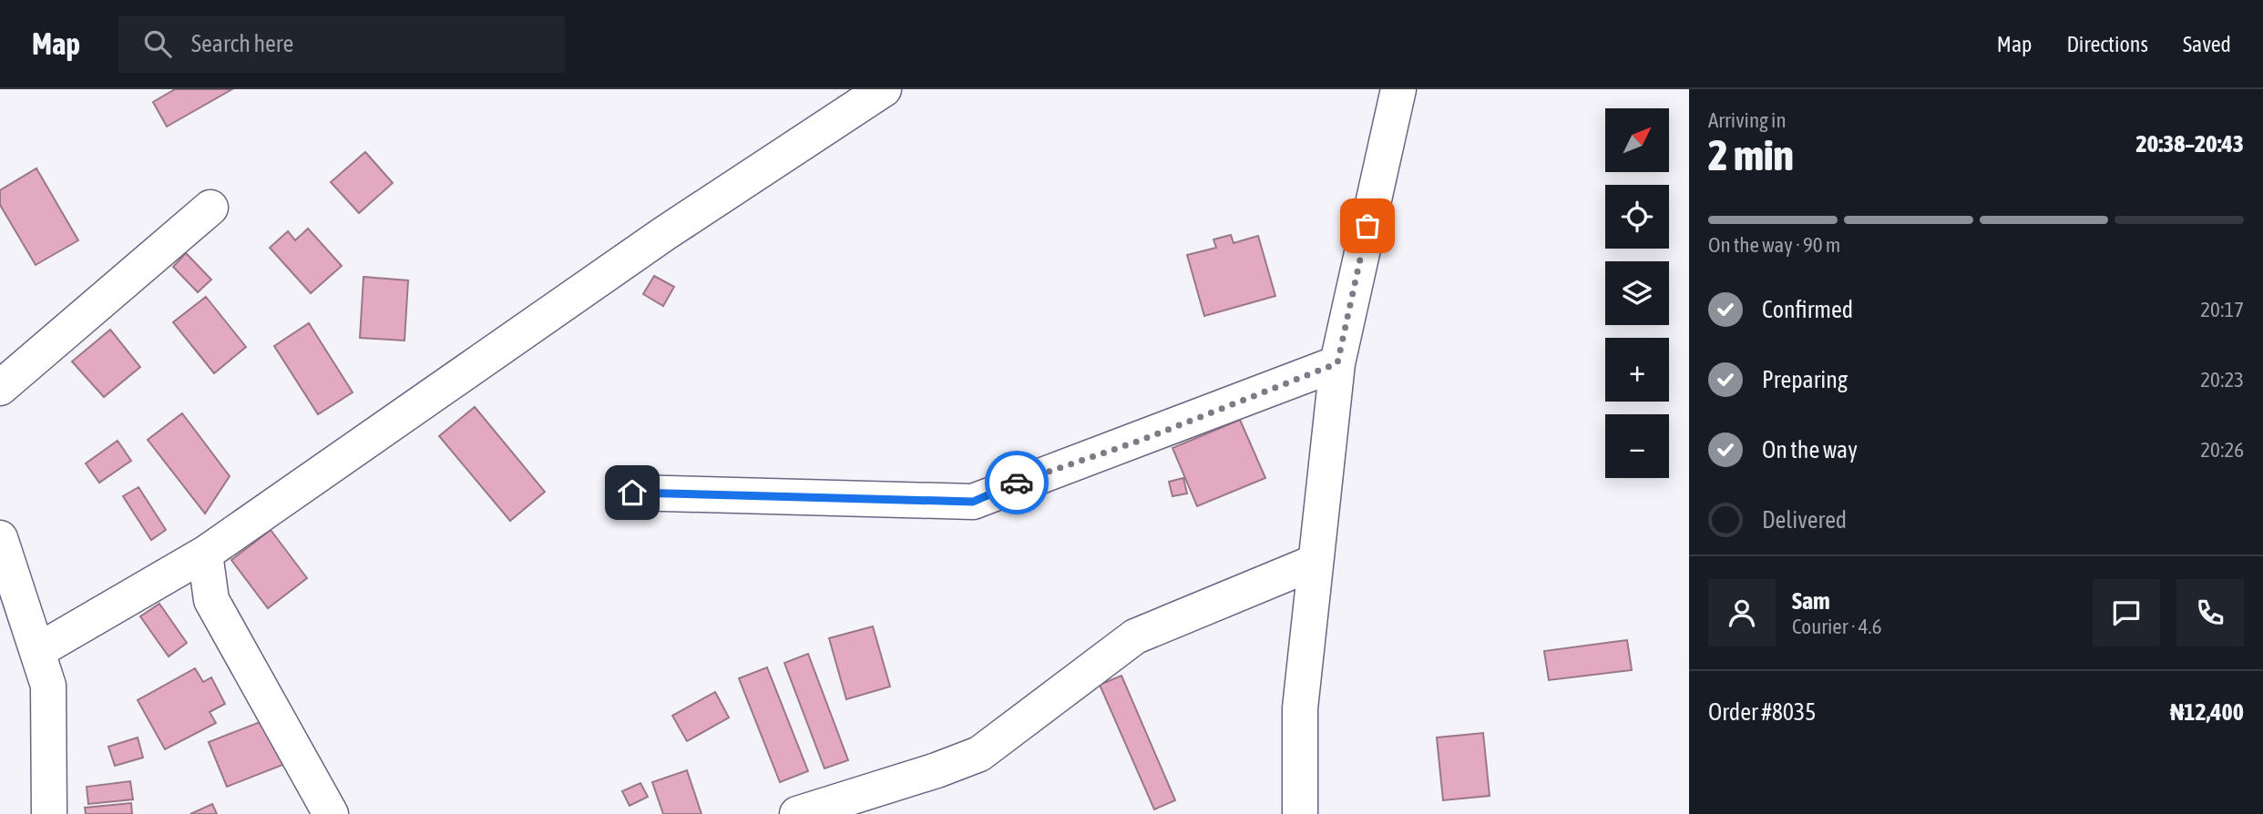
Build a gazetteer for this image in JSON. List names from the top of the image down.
{
  "north": "top right",
  "page": {
    "header": "Map",
    "search": "Search here",
    "nav": ["Map", "Directions", "Saved"],
    "heading": ["2 min", "Arriving in", "20:38–20:43"],
    "panel": [
      "Sam",
      "Courier · 4.6",
      "Order #8035",
      "₦12,400"
    ],
    "map_buttons": ["+", "−"],
    "bar": "On the way · 90 m",
    "list": [
      ["Confirmed", "20:17"],
      ["Preparing", "20:23"],
      ["On the way", "20:26"],
      "Delivered"
    ]
  }
}
